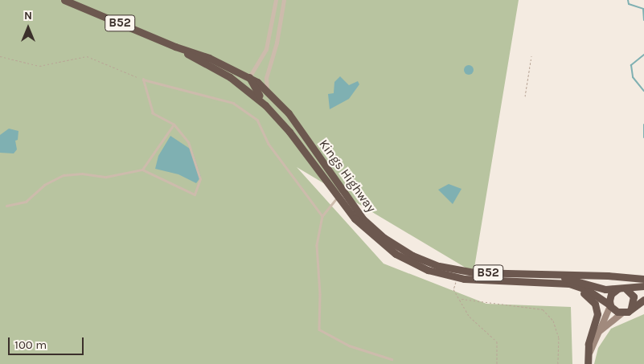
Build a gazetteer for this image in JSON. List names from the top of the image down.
{
  "streets": {
    "highway": ["B52", "Kings Highway"]
  },
  "crossings": [
    ["B52", "Kings Highway"]
  ],
  "scale_bar": "100 m",
  "north": "top"
}
